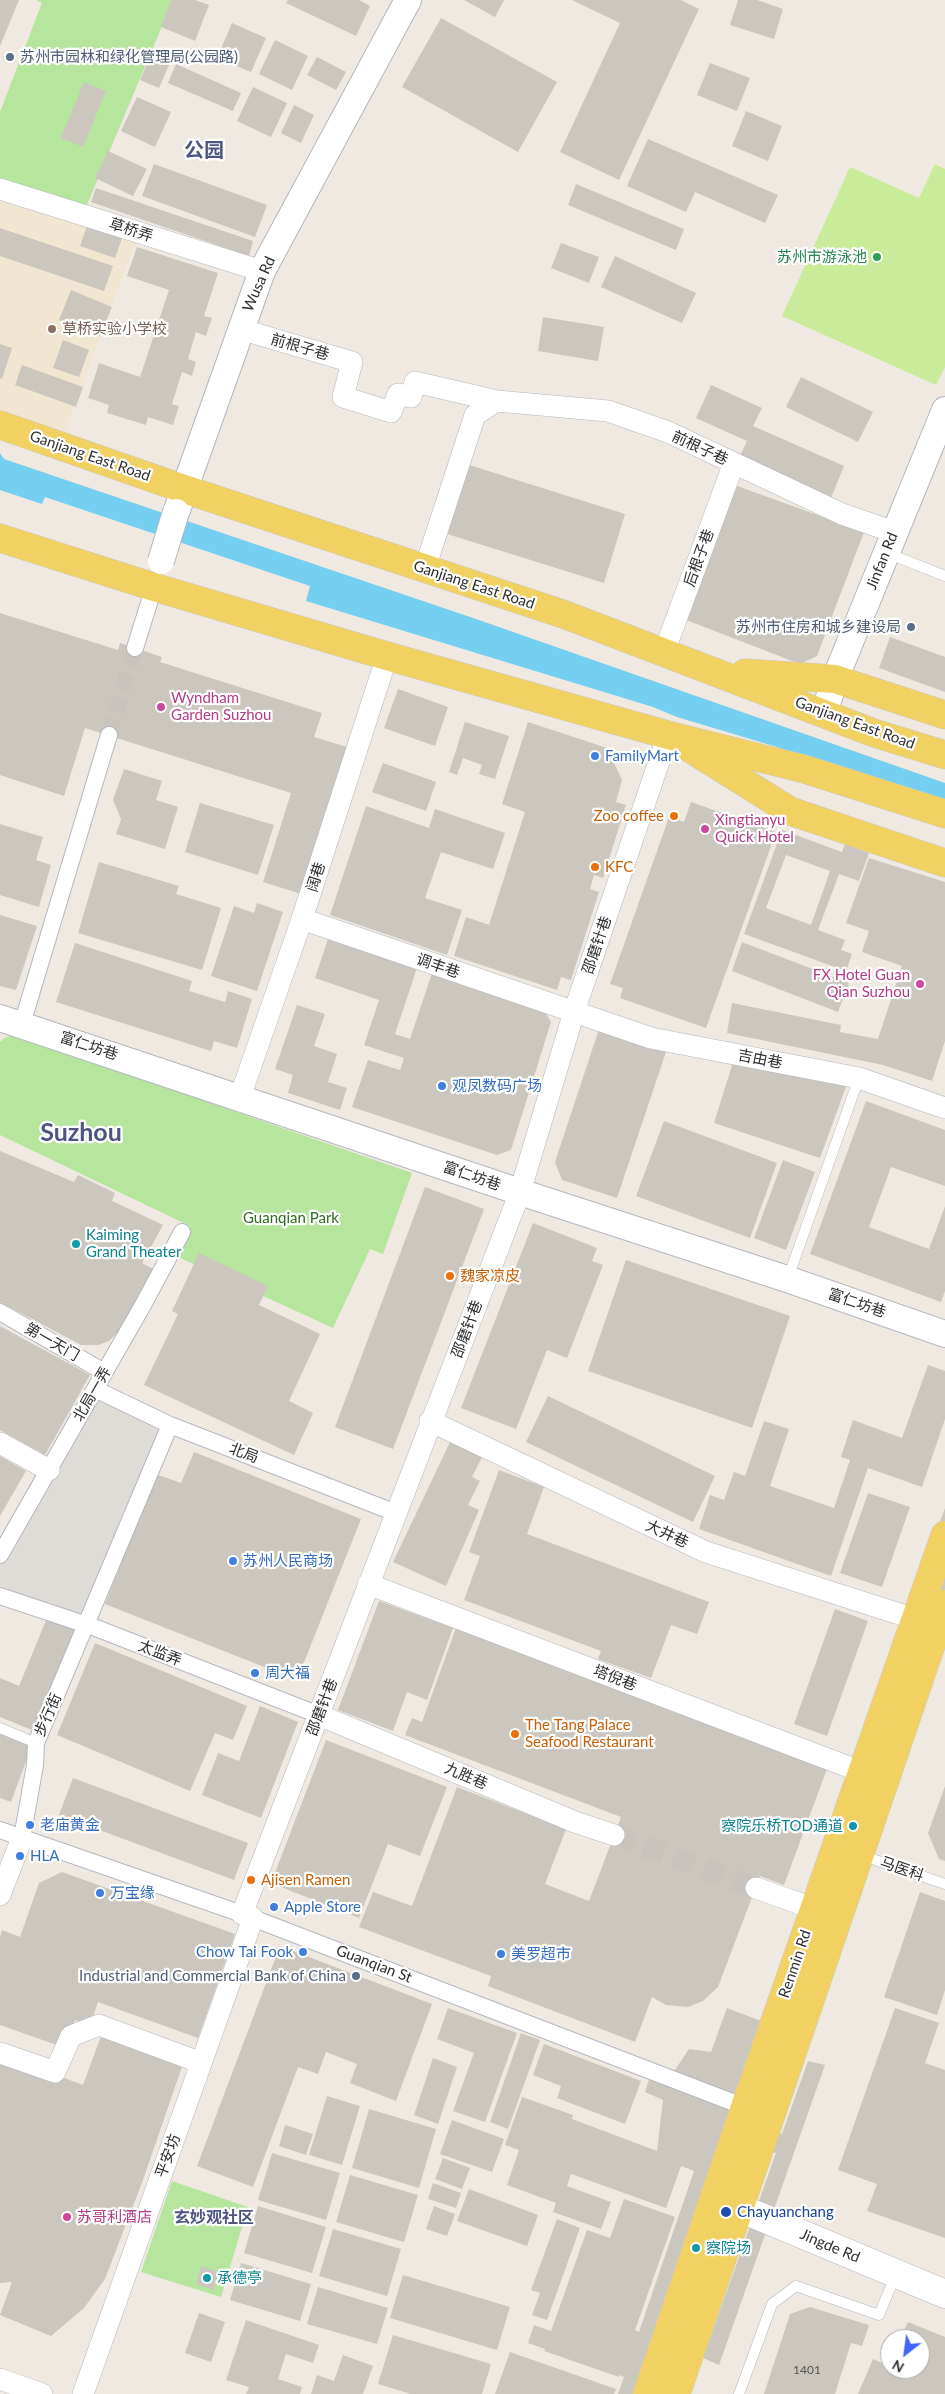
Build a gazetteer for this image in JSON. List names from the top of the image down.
{
  "streets": {
    "main road": ["Ganjiang East Road", "Renmin Rd", "Jingde Rd"],
    "street": [
      "草桥弄",
      "Wusa Rd",
      "前根子巷",
      "后根子巷",
      "Jinfan Rd",
      "阔巷",
      "邵磨针巷",
      "调丰巷",
      "富仁坊巷",
      "吉由巷",
      "第一天门",
      "北局一弄",
      "北局",
      "大井巷",
      "太监弄",
      "塔倪巷",
      "步行街",
      "九胜巷",
      "Guanqian St",
      "平安坊"
    ],
    "lane": ["马医科"]
  },
  "crossings": [
    ["草桥弄", "Wusa Rd"],
    ["Wusa Rd", "前根子巷"],
    ["Wusa Rd", "Ganjiang East Road"],
    ["前根子巷", "后根子巷"],
    ["前根子巷", "Jinfan Rd"],
    ["Ganjiang East Road", "后根子巷"],
    ["Ganjiang East Road", "Jinfan Rd"],
    ["阔巷", "调丰巷"],
    ["阔巷", "富仁坊巷"],
    ["邵磨针巷", "调丰巷"],
    ["邵磨针巷", "富仁坊巷"],
    ["邵磨针巷", "吉由巷"],
    ["邵磨针巷", "北局"],
    ["邵磨针巷", "大井巷"],
    ["邵磨针巷", "太监弄"],
    ["邵磨针巷", "塔倪巷"],
    ["邵磨针巷", "九胜巷"],
    ["邵磨针巷", "Guanqian St"],
    ["邵磨针巷", "平安坊"],
    ["调丰巷", "吉由巷"],
    ["第一天门", "北局一弄"],
    ["北局一弄", "北局"],
    ["北局", "步行街"],
    ["大井巷", "Renmin Rd"],
    ["太监弄", "步行街"],
    ["太监弄", "九胜巷"],
    ["塔倪巷", "Renmin Rd"],
    ["步行街", "Guanqian St"],
    ["马医科", "Renmin Rd"],
    ["Guanqian St", "Renmin Rd"],
    ["Guanqian St", "平安坊"],
    ["Renmin Rd", "Jingde Rd"]
  ],
  "districts": ["公园", "Suzhou", "玄妙观社区"],
  "parks": ["Guanqian Park"],
  "places": [
    "苏州市园林和绿化管理局(公园路)",
    "苏州市游泳池",
    "草桥实验小学校",
    "苏州市住房和城乡建设局",
    "Wyndham Garden Suzhou",
    "FamilyMart",
    "Zoo coffee",
    "Xingtianyu Quick Hotel",
    "KFC",
    "FX Hotel Guan Qian Suzhou",
    "观凤数码广场",
    "Kaiming Grand Theater",
    "魏家凉皮",
    "苏州人民商场",
    "周大福",
    "The Tang Palace Seafood Restaurant",
    "老庙黄金",
    "察院乐桥TOD通道",
    "HLA",
    "Ajisen Ramen",
    "万宝缘",
    "Apple Store",
    "Chow Tai Fook",
    "美罗超市",
    "Industrial and Commercial Bank of China",
    "Chayuanchang",
    "苏哥利酒店",
    "察院场",
    "承德亭"
  ],
  "house_numbers": ["1401"],
  "north": "bottom left"
}
